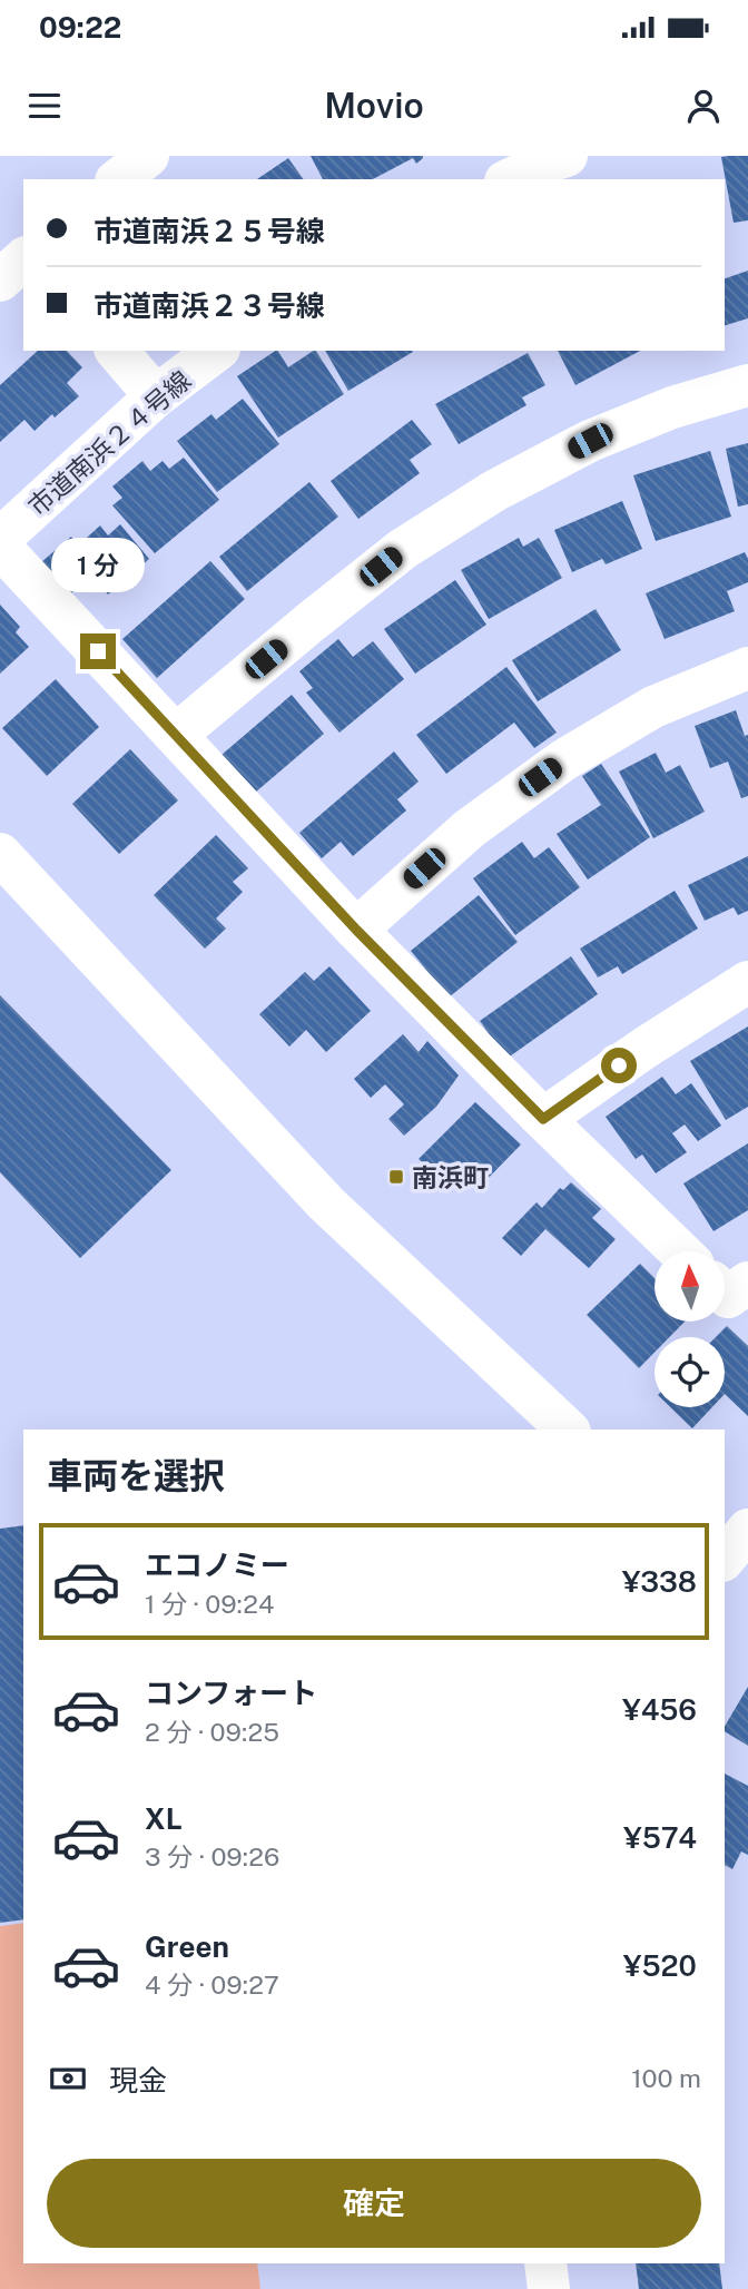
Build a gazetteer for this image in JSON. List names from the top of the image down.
{
  "streets": {
    "street": ["市道南浜２４号線"]
  },
  "places": {
    "transit": ["南浜町"]
  },
  "north": "top",
  "page": {
    "status": "09:22",
    "header": "Movio",
    "banner": ["市道南浜２５号線", "市道南浜２３号線"],
    "bubble": "1 分",
    "heading": "車両を選択",
    "list": [
      {
        "name": "エコノミー",
        "note": "1 分 · 09:24",
        "value": "¥338"
      },
      {
        "name": "コンフォート",
        "note": "2 分 · 09:25",
        "value": "¥456"
      },
      {
        "name": "XL",
        "note": "3 分 · 09:26",
        "value": "¥574"
      },
      {
        "name": "Green",
        "note": "4 分 · 09:27",
        "value": "¥520"
      }
    ],
    "pay": ["現金", "100 m"],
    "buttons": "確定"
  }
}
